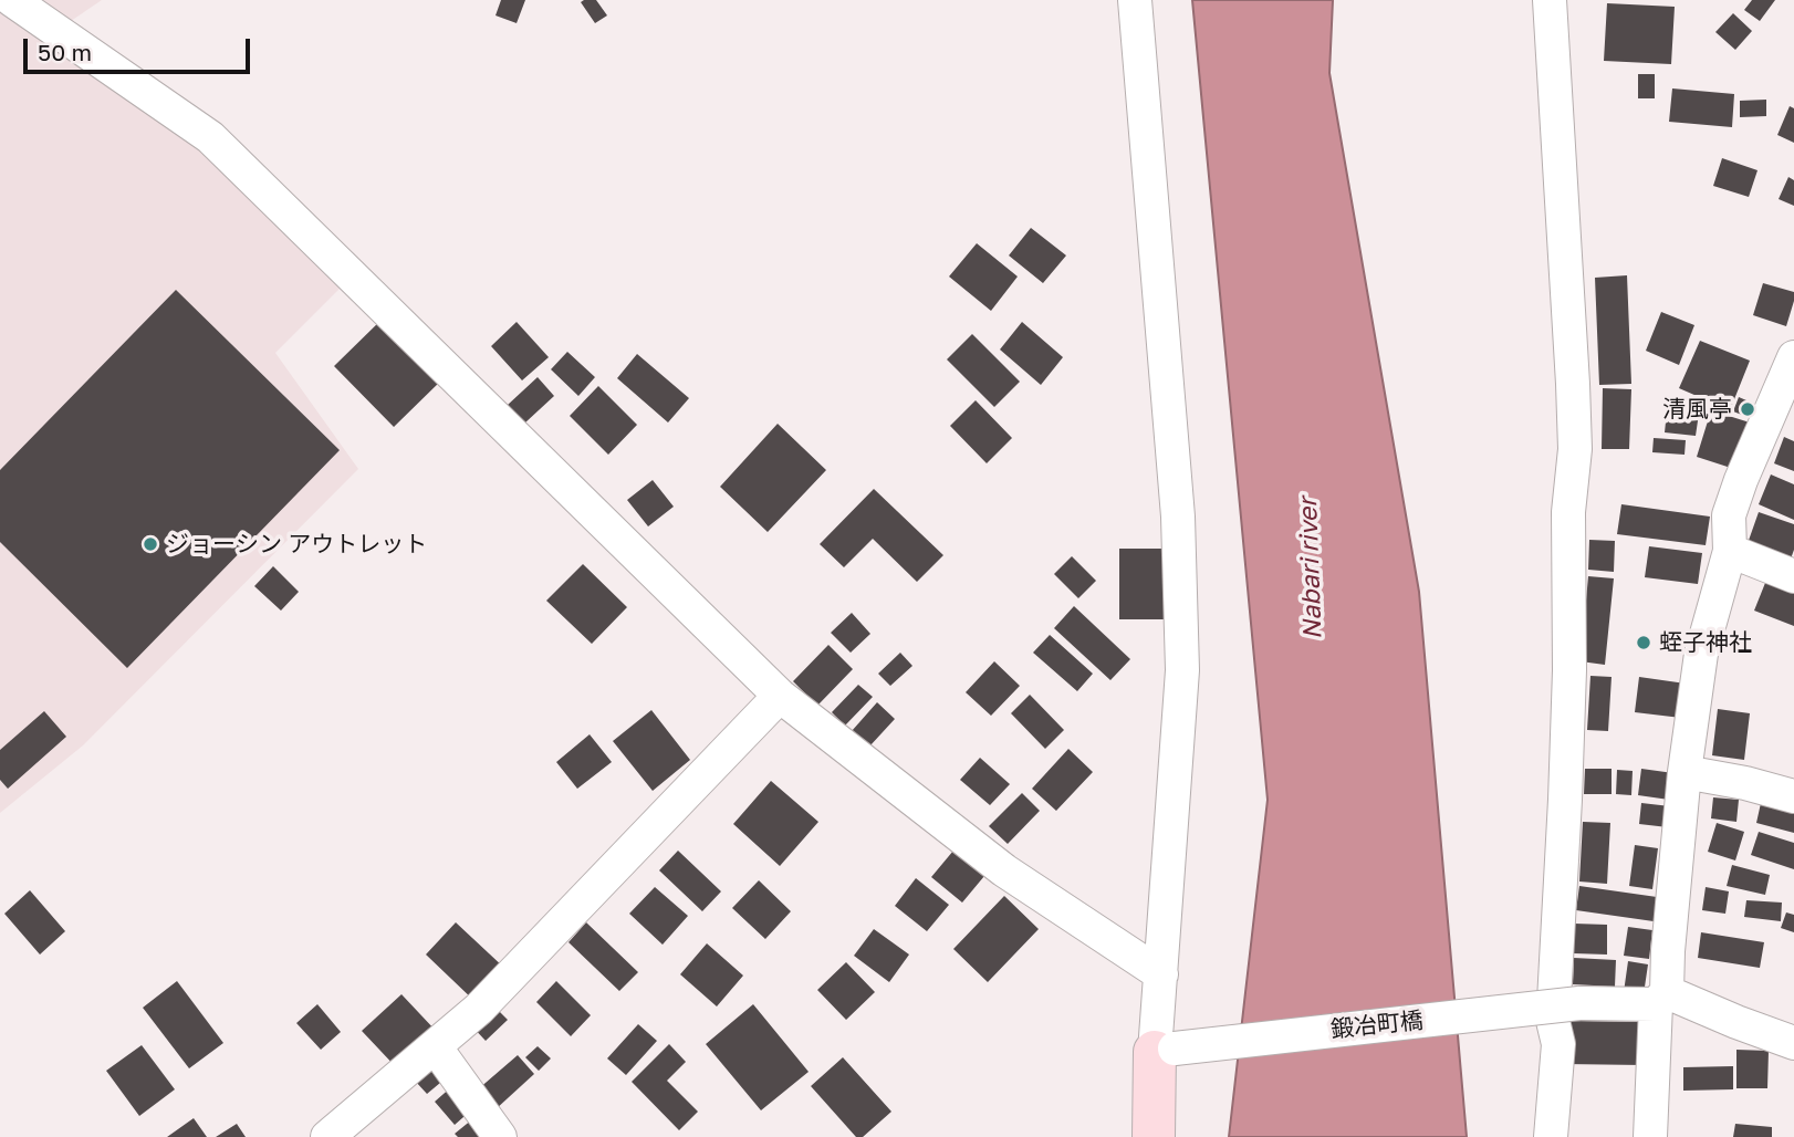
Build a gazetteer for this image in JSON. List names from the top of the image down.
{
  "streets": {
    "street": ["鍛冶町橋"]
  },
  "water": ["Nabari river"],
  "places": ["清風亭", "ジョーシン アウトレット", "蛭子神社"],
  "scale_bar": "50 m"
}
